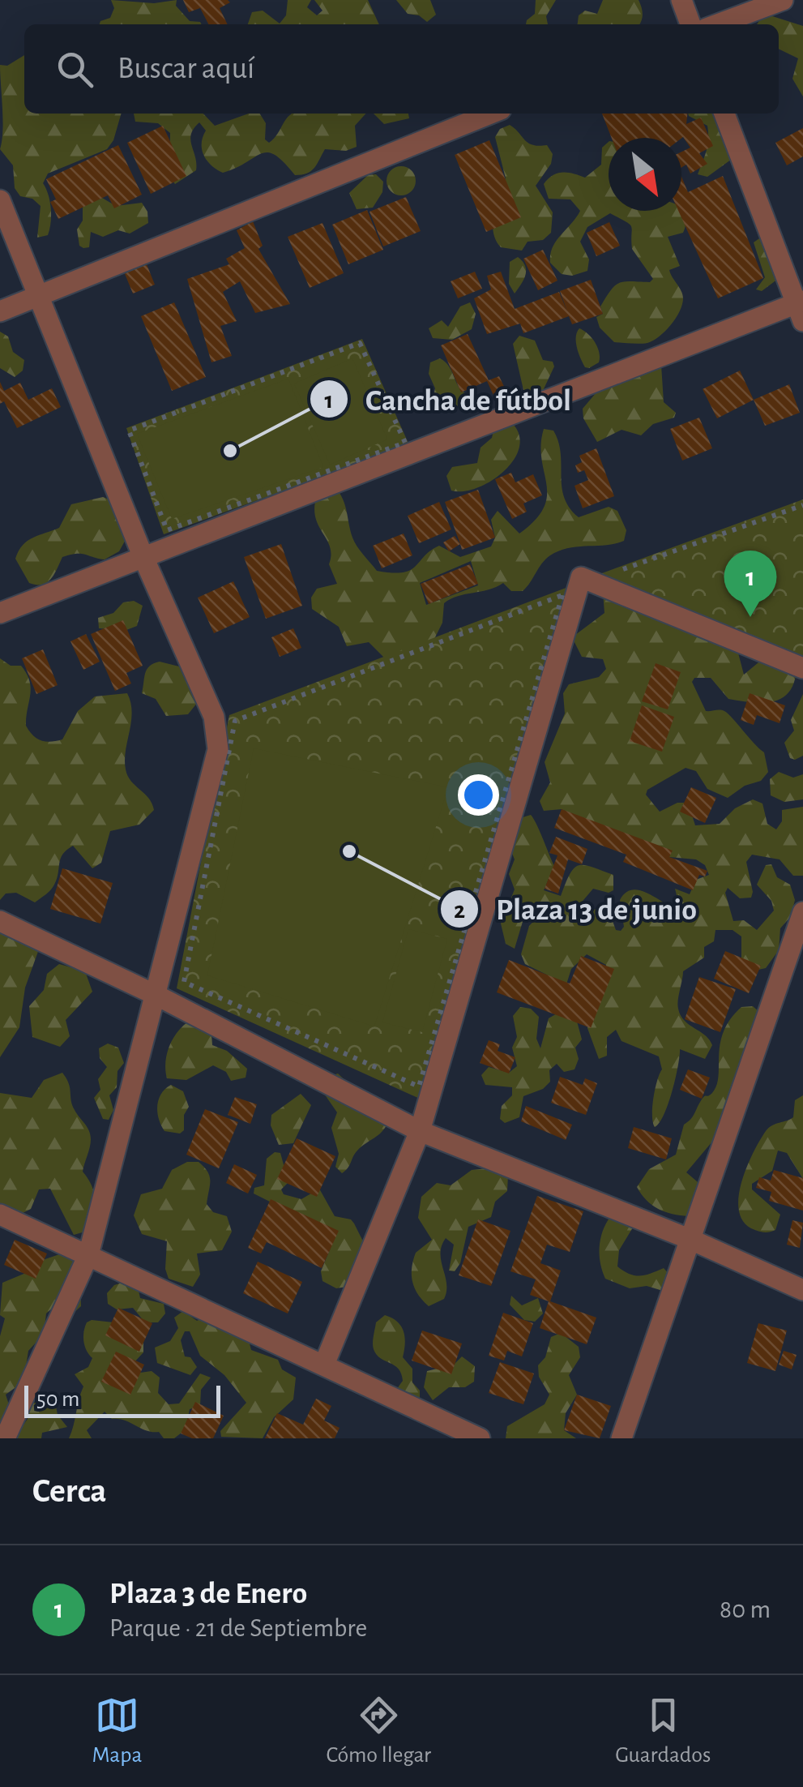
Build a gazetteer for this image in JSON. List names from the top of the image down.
{
  "places": ["Cancha de fútbol", "Plaza 13 de junio"],
  "scale_bar": "50 m",
  "north": "bottom right",
  "page": {
    "search": "Buscar aquí",
    "pins": "1",
    "scale": "50 m",
    "heading": "Cerca",
    "list": [
      {
        "mark": "1",
        "name": "Plaza 3 de Enero",
        "note": "Parque · 21 de Septiembre",
        "value": "80 m"
      }
    ],
    "nav": ["Mapa", "Cómo llegar", "Guardados"]
  }
}
